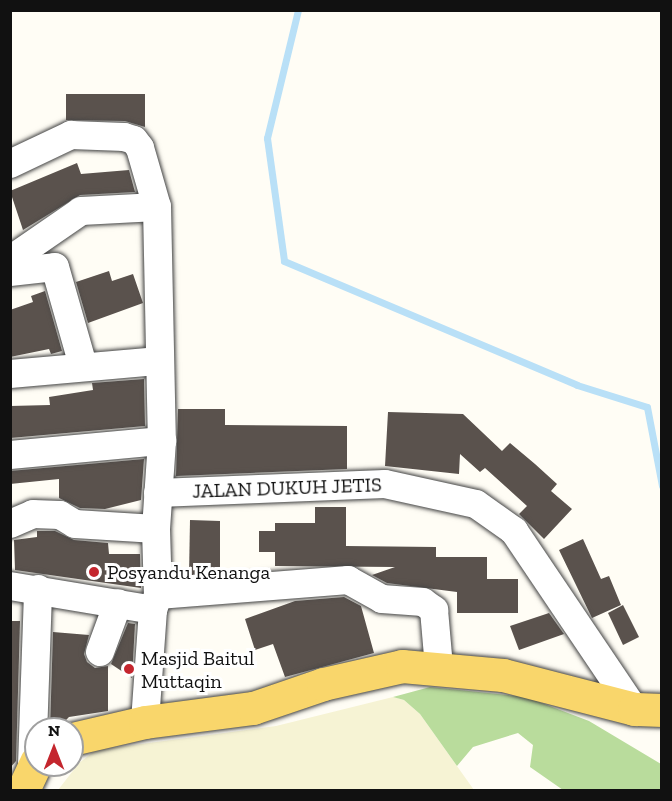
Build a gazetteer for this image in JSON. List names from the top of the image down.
{
  "streets": {
    "street": ["JALAN DUKUH JETIS"]
  },
  "places": ["Posyandu Kenanga", "Masjid Baitul Muttaqin"],
  "north": "top"
}
